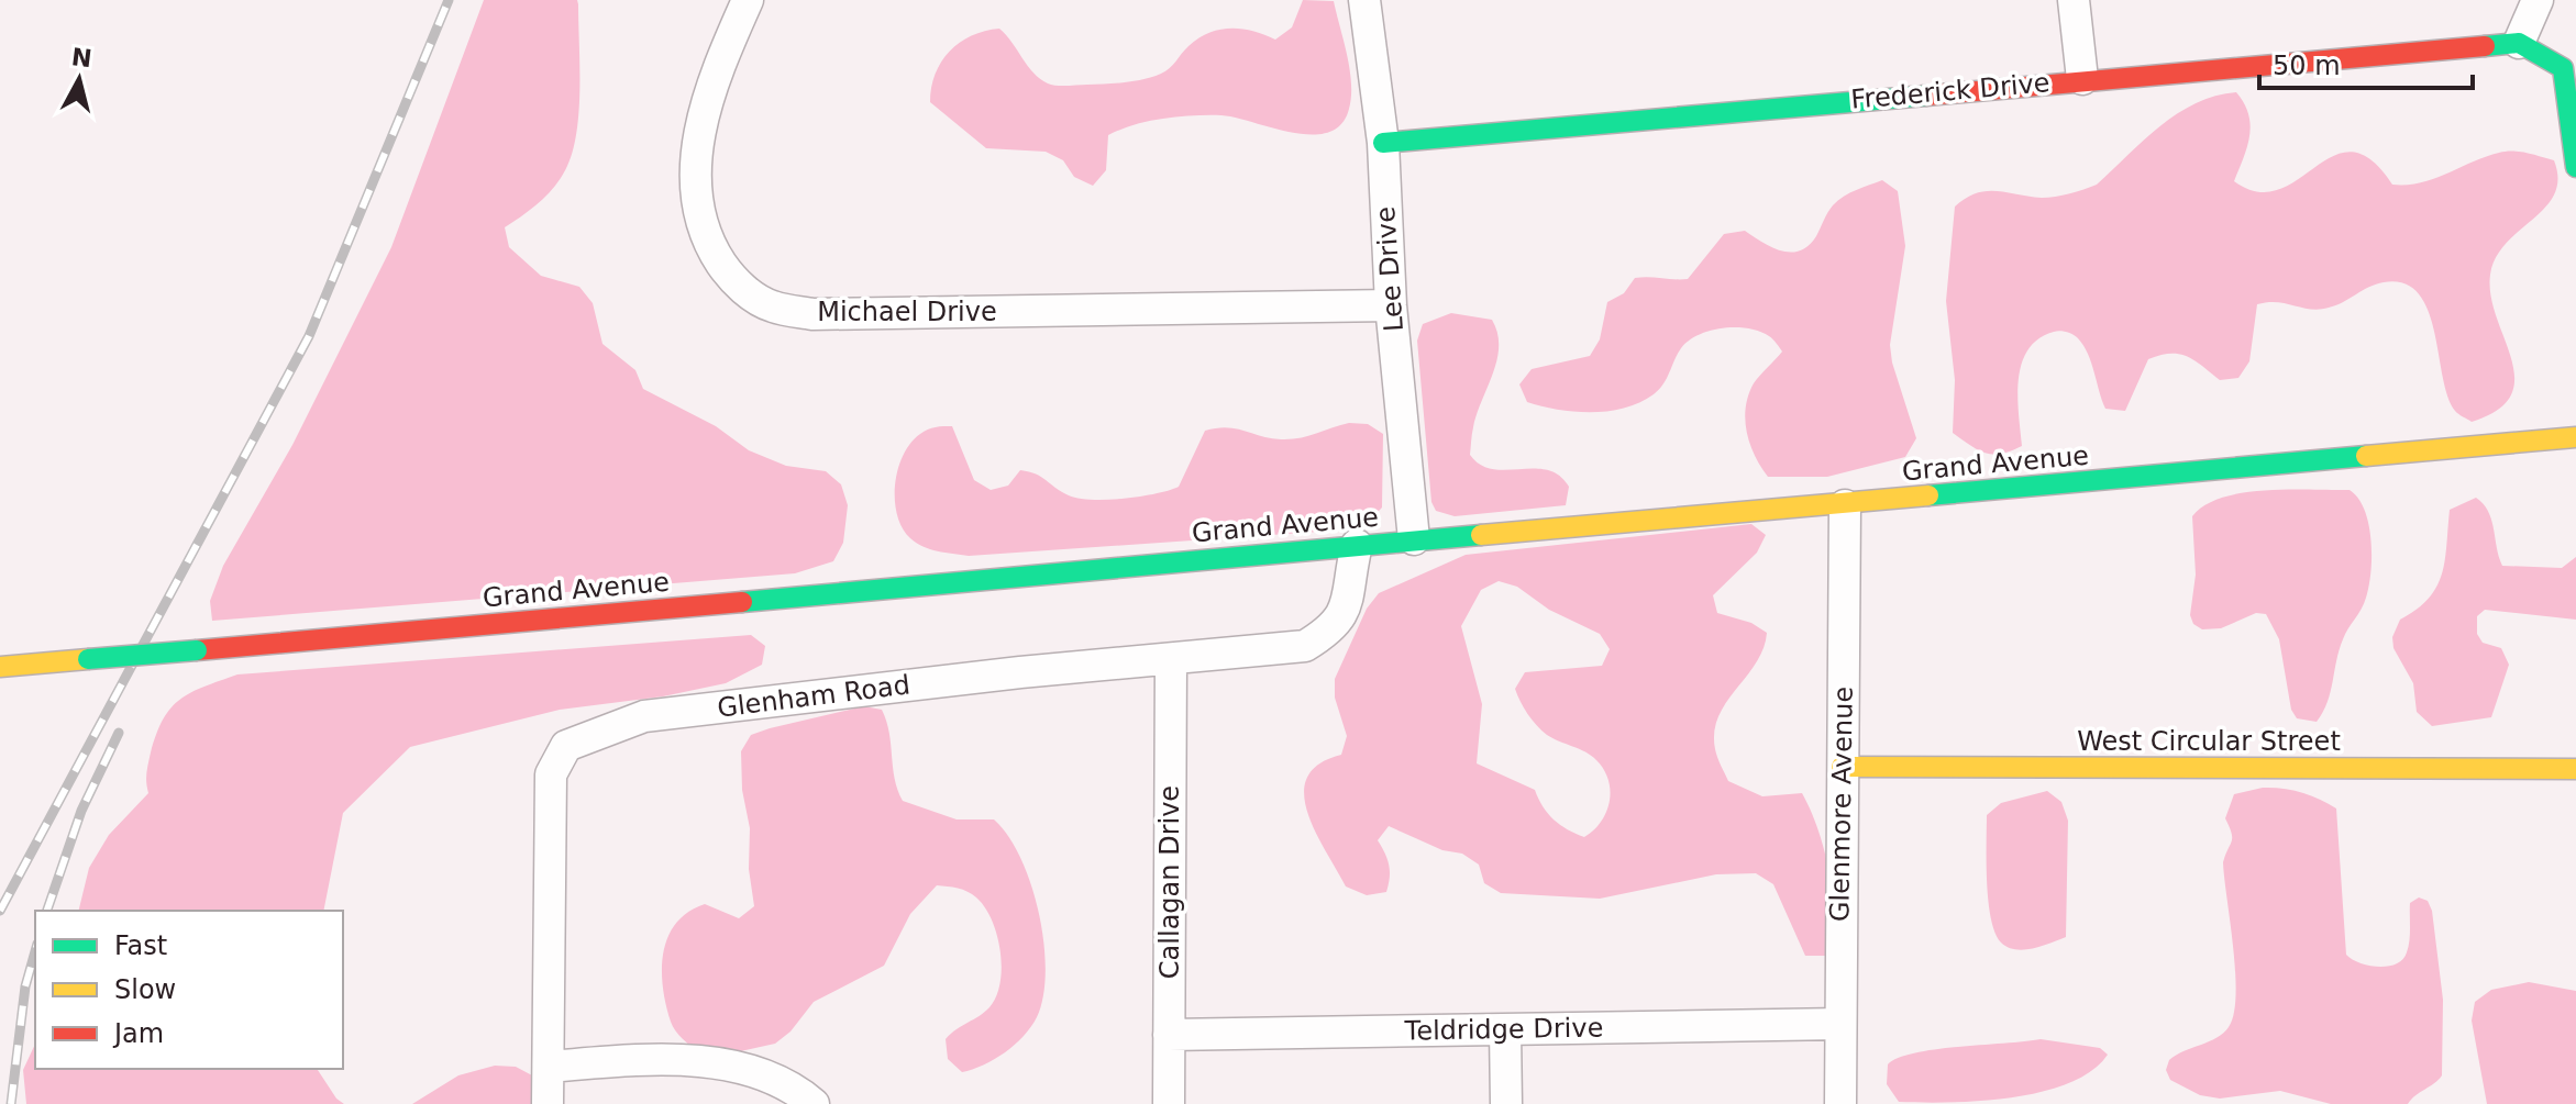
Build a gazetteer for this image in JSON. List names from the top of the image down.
{
  "streets": {
    "street": [
      "Frederick Drive",
      "Lee Drive",
      "Michael Drive",
      "Grand Avenue",
      "Glenham Road",
      "West Circular Street",
      "Glenmore Avenue",
      "Callagan Drive",
      "Teldridge Drive"
    ]
  },
  "crossings": [
    ["Frederick Drive", "Lee Drive"],
    ["Lee Drive", "Michael Drive"],
    ["Lee Drive", "Grand Avenue"],
    ["Grand Avenue", "Glenham Road"],
    ["Grand Avenue", "Glenmore Avenue"],
    ["Glenham Road", "Callagan Drive"],
    ["West Circular Street", "Glenmore Avenue"],
    ["Glenmore Avenue", "Teldridge Drive"],
    ["Callagan Drive", "Teldridge Drive"]
  ],
  "legend": ["Fast", "Slow", "Jam"],
  "scale_bar": "50 m",
  "north": "top"
}
